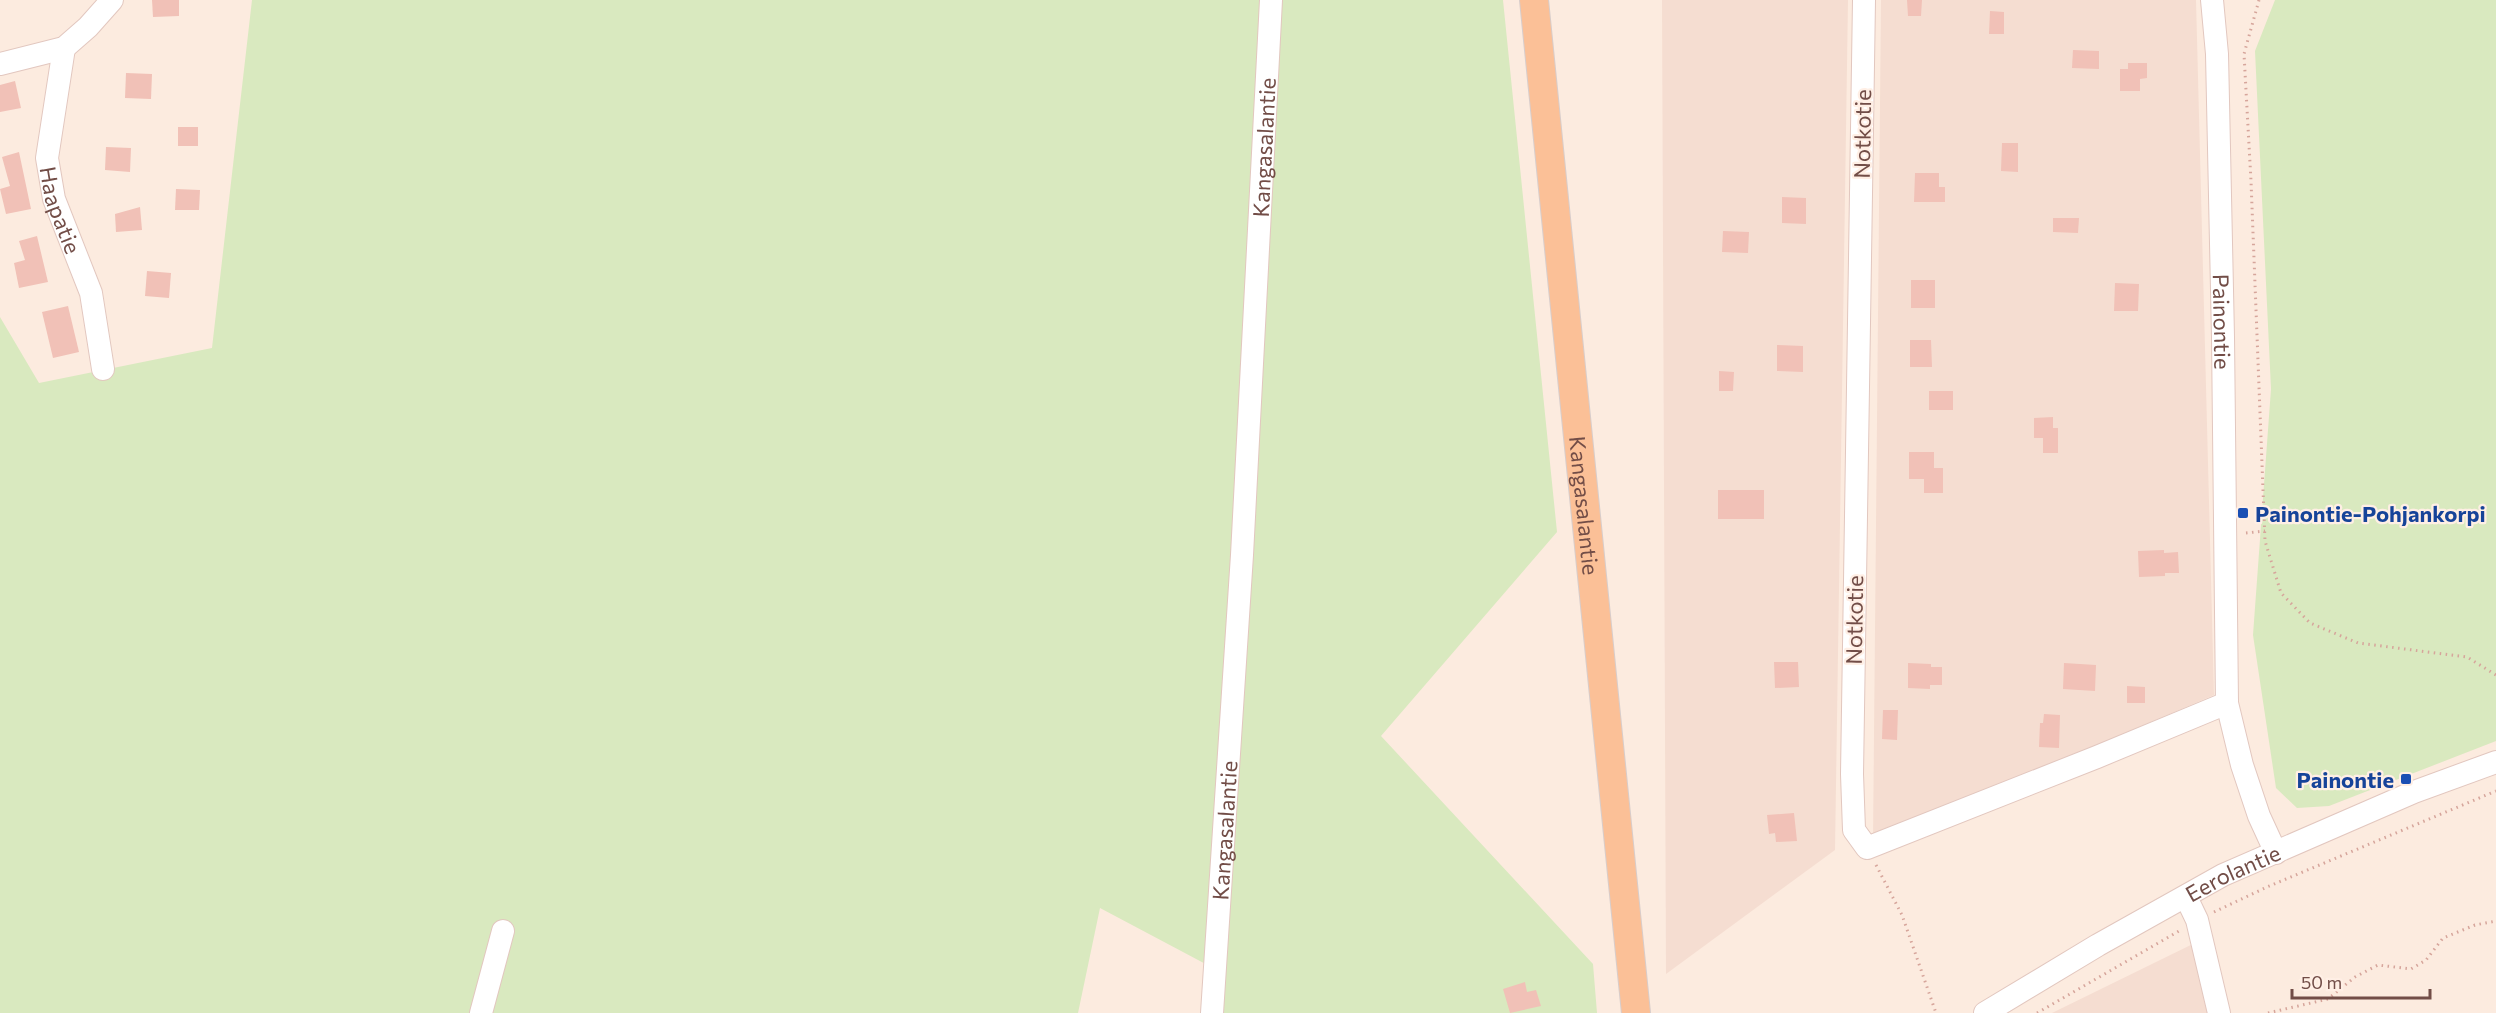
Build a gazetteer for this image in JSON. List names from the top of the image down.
{
  "streets": {
    "main road": ["Kangasalantie"],
    "street": [
      "Notkotie",
      "Haapatie",
      "Painontie",
      "Eerolantie"
    ]
  },
  "crossings": [
    ["Painontie", "Eerolantie"]
  ],
  "places": {
    "transit": ["Painontie-Pohjankorpi", "Painontie"]
  },
  "scale_bar": "50 m"
}
